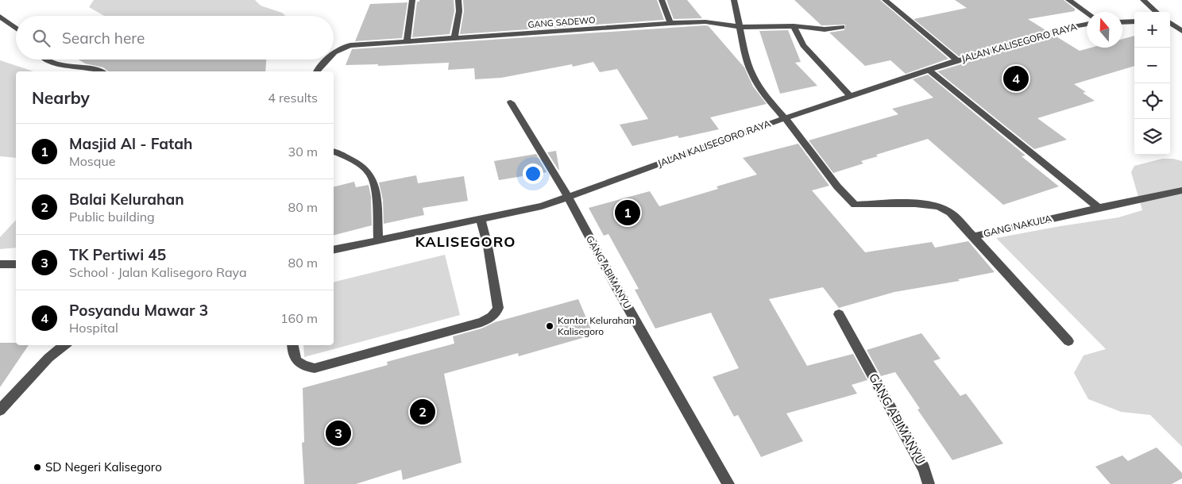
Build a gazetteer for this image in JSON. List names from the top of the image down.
{
  "streets": {
    "street": [
      "GANG SADEWO",
      "JALAN KALISEGORO RAYA",
      "GANG NAKULA",
      "GANG ABIMANYU"
    ]
  },
  "crossings": [
    ["JALAN KALISEGORO RAYA", "GANG NAKULA"],
    ["JALAN KALISEGORO RAYA", "GANG ABIMANYU"]
  ],
  "districts": ["KALISEGORO"],
  "places": ["Kantor Kelurahan Kalisegoro", "SD Negeri Kalisegoro"],
  "north": "top",
  "page": {
    "map_buttons": ["+", "−"],
    "search": "Search here",
    "pins": [
      "4",
      "1",
      "2",
      "3"
    ],
    "heading": ["Nearby", "4 results"],
    "list": [
      {
        "mark": "1",
        "name": "Masjid Al - Fatah",
        "note": "Mosque",
        "value": "30 m"
      },
      {
        "mark": "2",
        "name": "Balai Kelurahan",
        "note": "Public building",
        "value": "80 m"
      },
      {
        "mark": "3",
        "name": "TK Pertiwi 45",
        "note": "School · Jalan Kalisegoro Raya",
        "value": "80 m"
      },
      {
        "mark": "4",
        "name": "Posyandu Mawar 3",
        "note": "Hospital",
        "value": "160 m"
      }
    ]
  }
}
